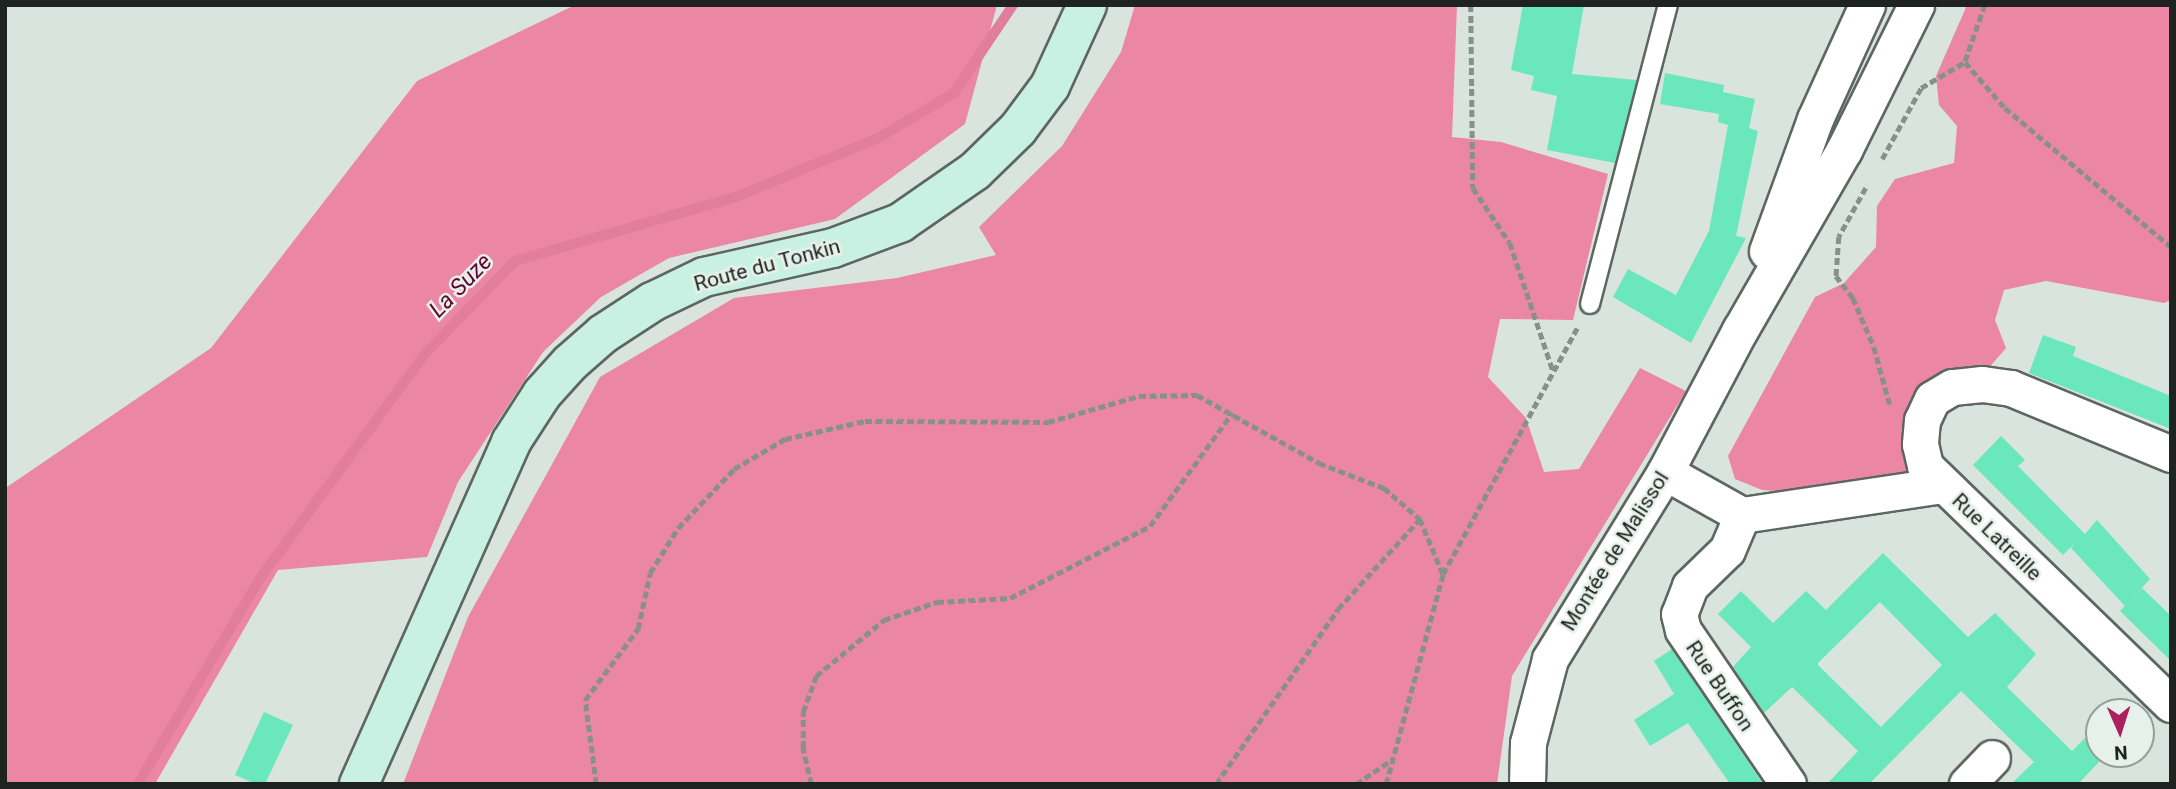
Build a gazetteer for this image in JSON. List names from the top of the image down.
{
  "streets": {
    "street": [
      "Route du Tonkin",
      "Rue Latreille",
      "Montée de Malissol",
      "Rue Buffon"
    ]
  },
  "crossings": [
    ["Rue Latreille", "Rue Buffon"]
  ],
  "water": ["La Suze"],
  "north": "bottom"
}
